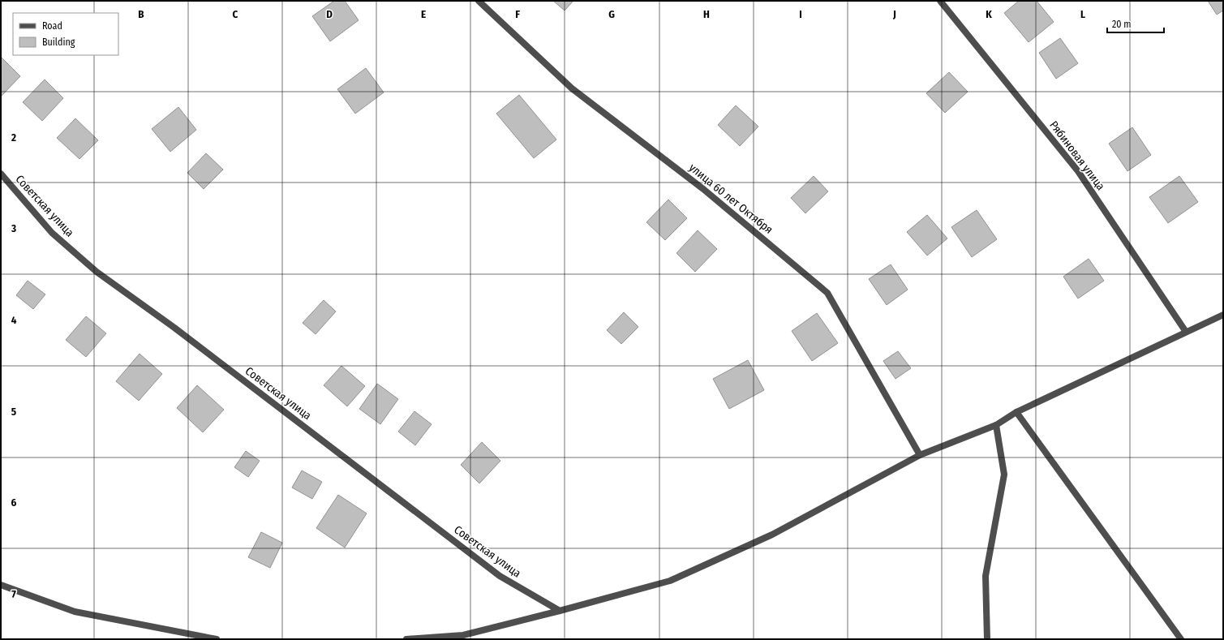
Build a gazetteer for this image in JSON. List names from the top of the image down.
{
  "streets": {
    "street": ["Рябиновая улица", "улица 60 лет Октября", "Советская улица"]
  },
  "legend": ["Road", "Building"],
  "scale_bar": "20 m",
  "grid": {
    "columns": [
      "B",
      "C",
      "D",
      "E",
      "F",
      "G",
      "H",
      "I",
      "J",
      "K",
      "L"
    ],
    "rows": [
      "2",
      "3",
      "4",
      "5",
      "6",
      "7"
    ]
  }
}
